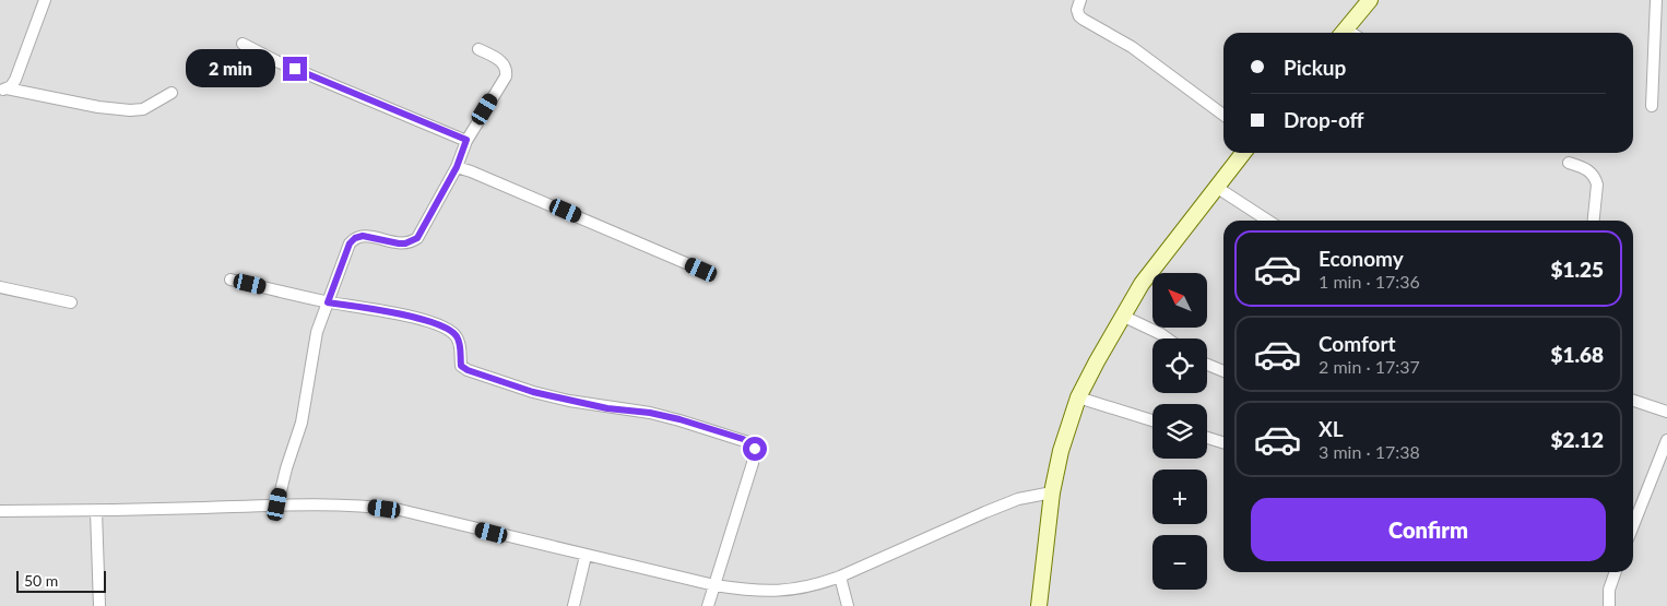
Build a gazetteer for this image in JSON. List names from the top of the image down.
{
  "scale_bar": "50 m",
  "north": "top left",
  "page": {
    "banner": ["Pickup", "Drop-off"],
    "bubble": "2 min",
    "list": [
      {
        "name": "Economy",
        "note": "1 min · 17:36",
        "value": "$1.25"
      },
      {
        "name": "Comfort",
        "note": "2 min · 17:37",
        "value": "$1.68"
      },
      {
        "name": "XL",
        "note": "3 min · 17:38",
        "value": "$2.12"
      }
    ],
    "map_buttons": ["+", "−"],
    "buttons": "Confirm",
    "scale": "50 m"
  }
}
